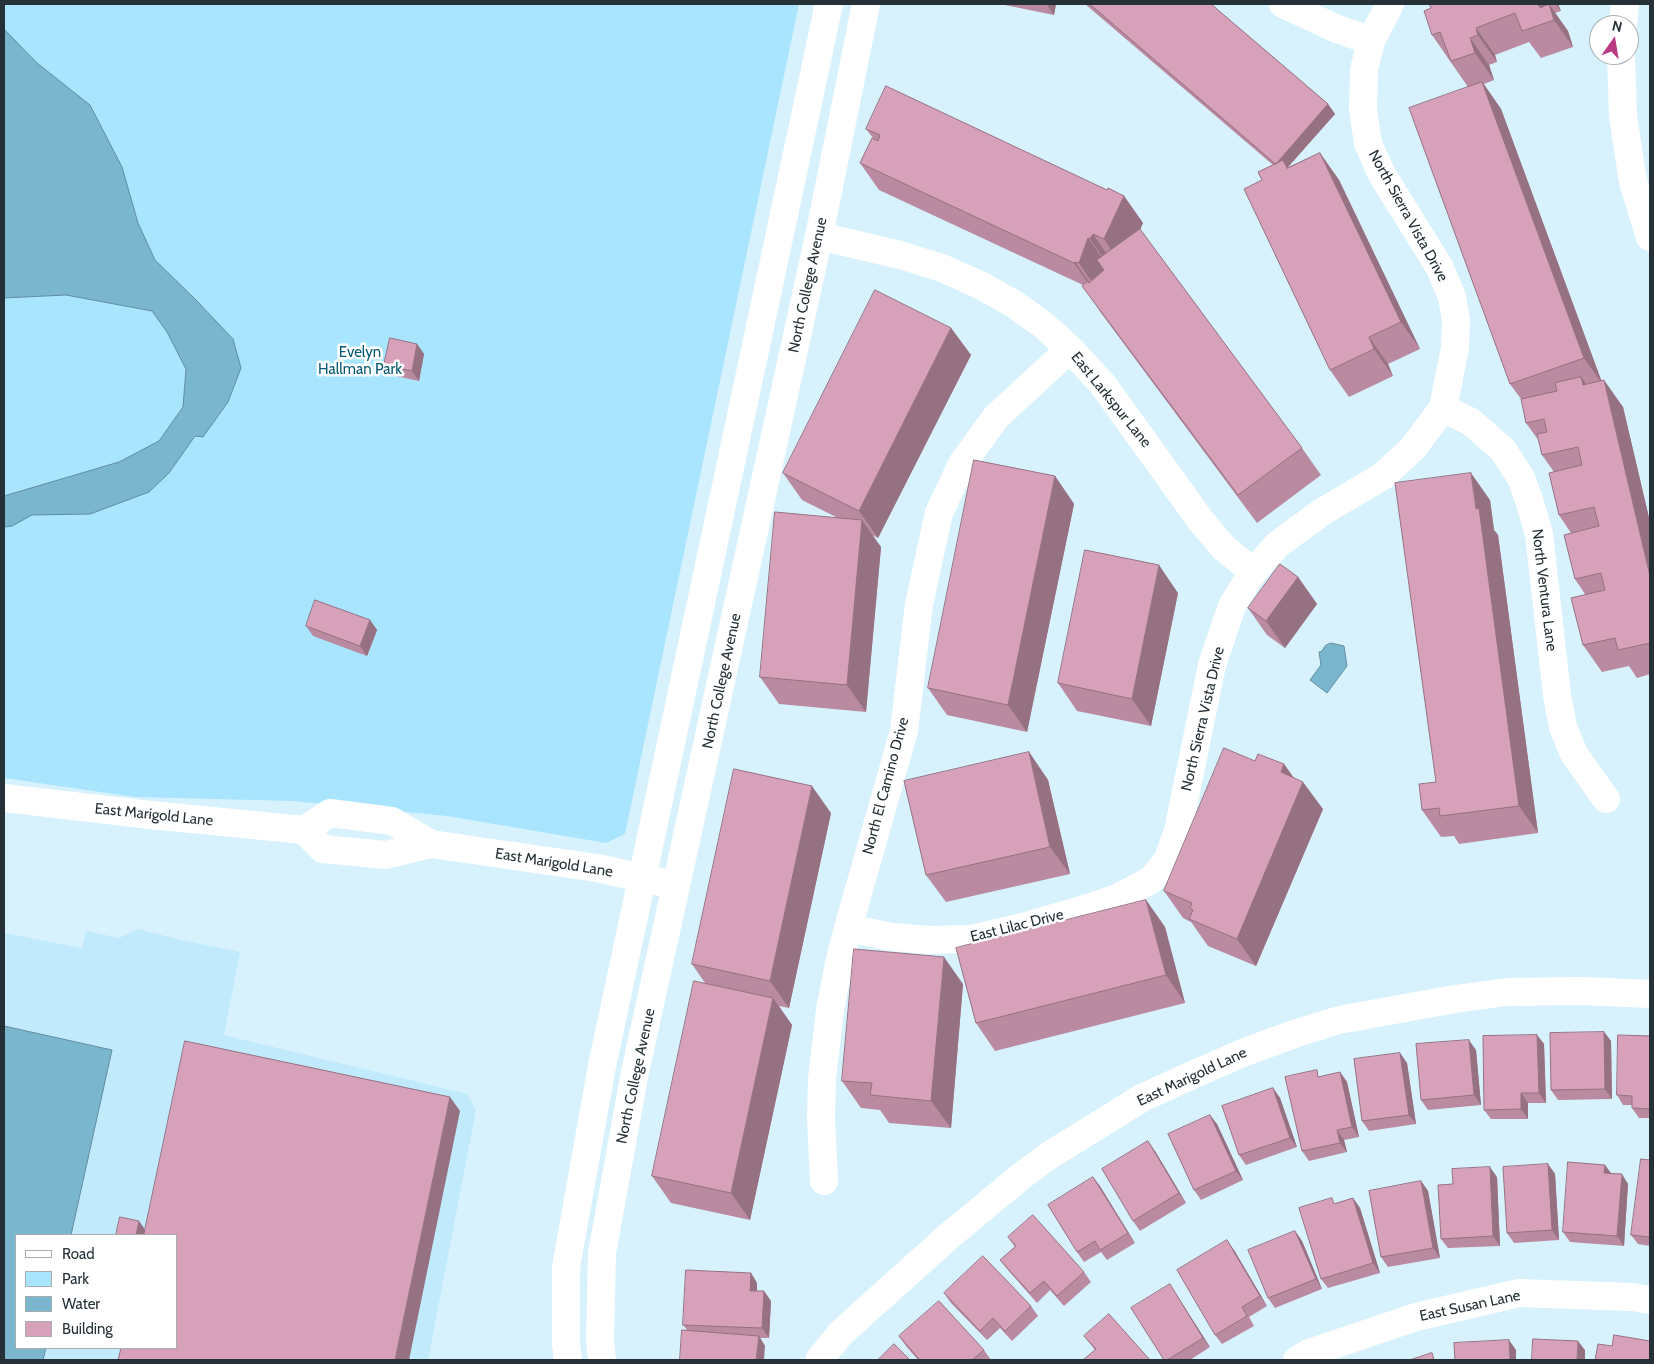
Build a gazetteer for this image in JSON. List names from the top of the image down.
{
  "streets": {
    "street": [
      "North Sierra Vista Drive",
      "North College Avenue",
      "East Larkspur Lane",
      "North Ventura Lane",
      "North El Camino Drive",
      "East Marigold Lane",
      "East Lilac Drive",
      "East Susan Lane"
    ]
  },
  "crossings": [
    ["North Sierra Vista Drive", "East Larkspur Lane"],
    ["North Sierra Vista Drive", "North Ventura Lane"],
    ["North Sierra Vista Drive", "East Lilac Drive"],
    ["North College Avenue", "East Larkspur Lane"],
    ["North College Avenue", "East Marigold Lane"],
    ["East Larkspur Lane", "North El Camino Drive"],
    ["North El Camino Drive", "East Lilac Drive"]
  ],
  "parks": ["Evelyn Hallman Park"],
  "legend": [
    "Road",
    "Park",
    "Water",
    "Building"
  ],
  "north": "top"
}
